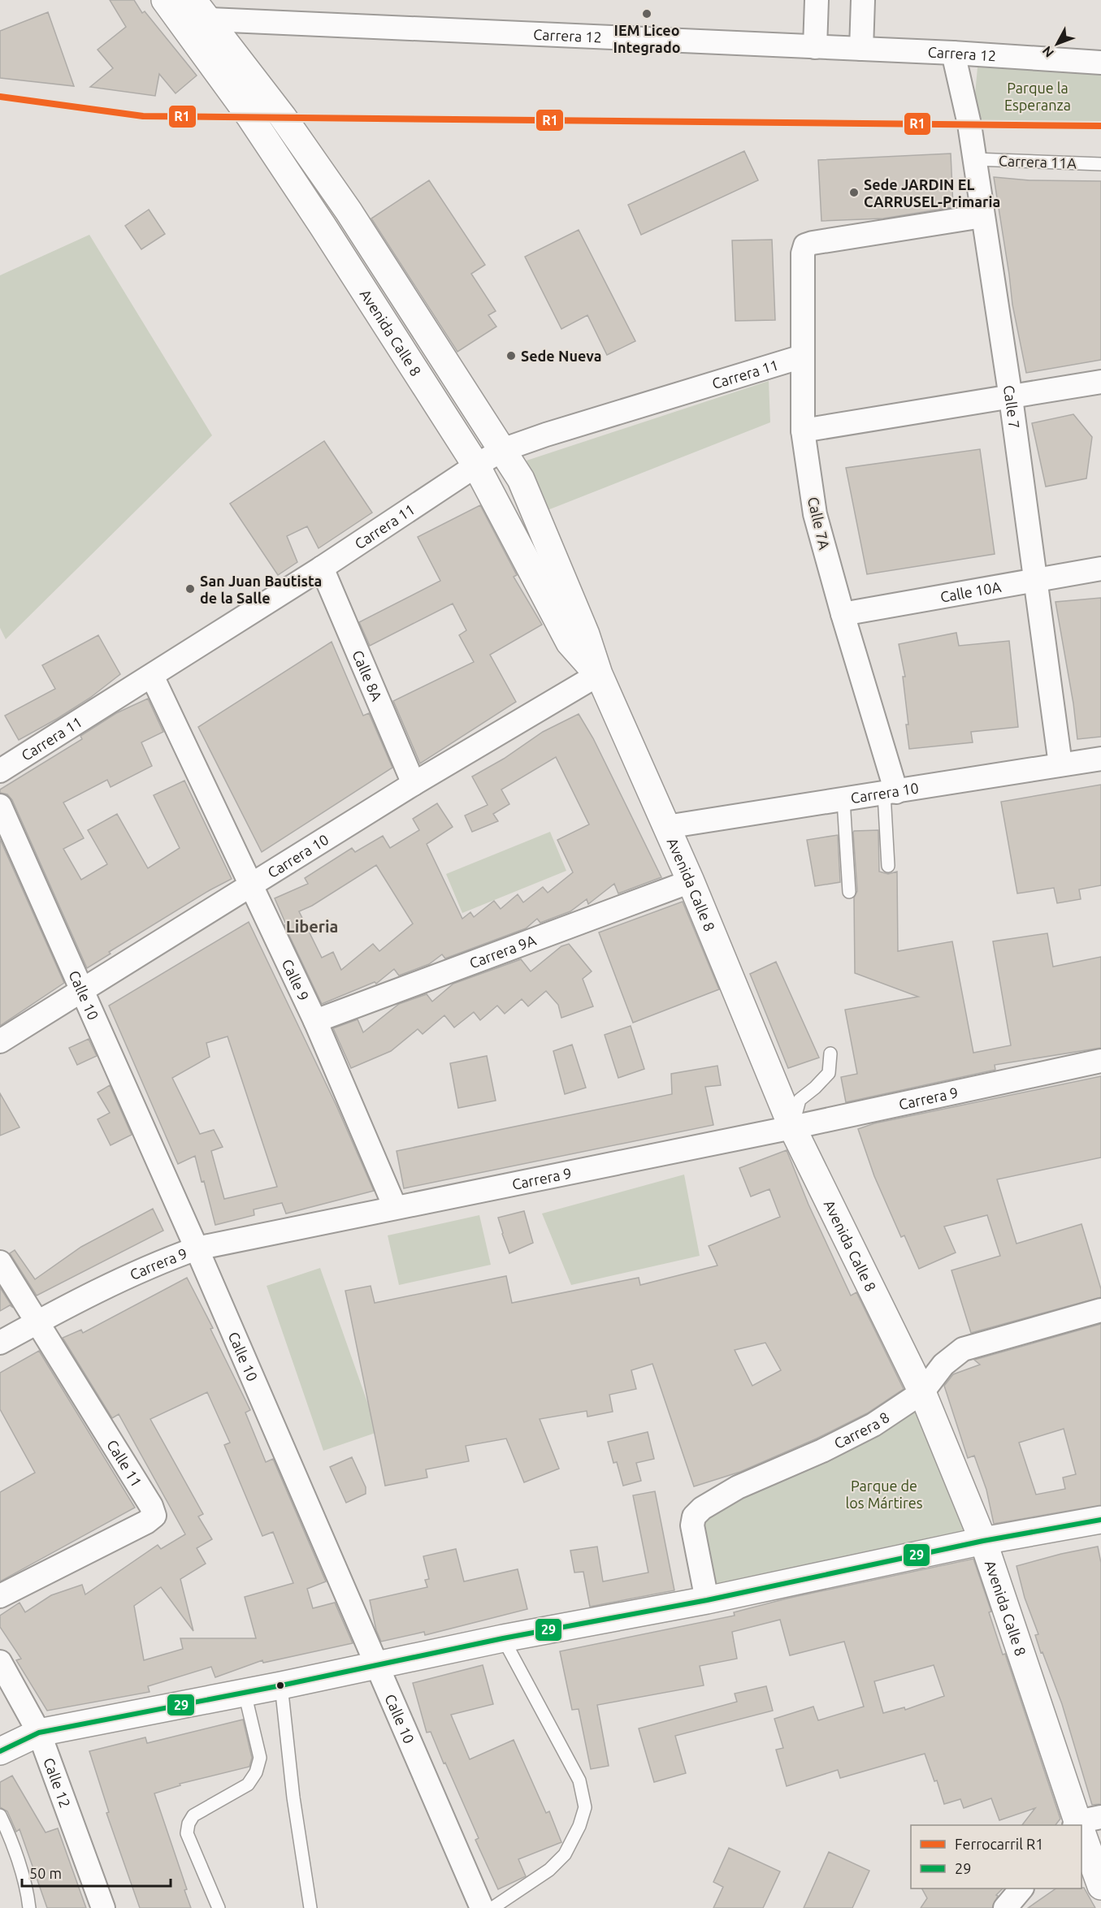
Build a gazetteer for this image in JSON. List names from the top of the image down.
{
  "streets": {
    "main road": ["Avenida Calle 8"],
    "street": [
      "Carrera 12",
      "Carrera 11",
      "Calle 7",
      "Calle 7A",
      "Calle 10A",
      "Calle 8A",
      "Carrera 10",
      "Carrera 9A",
      "Calle 9",
      "Calle 10",
      "Carrera 9",
      "Carrera 8",
      "Calle 11",
      "Calle 12"
    ],
    "lane": ["Carrera 11A"]
  },
  "crossings": [
    ["Carrera 12", "Avenida Calle 8"],
    ["Carrera 12", "Calle 7"],
    ["Carrera 11A", "Calle 7"],
    ["Avenida Calle 8", "Carrera 11"],
    ["Avenida Calle 8", "Carrera 10"],
    ["Avenida Calle 8", "Carrera 9A"],
    ["Avenida Calle 8", "Carrera 9"],
    ["Avenida Calle 8", "Carrera 8"],
    ["Carrera 11", "Calle 7A"],
    ["Carrera 11", "Calle 8A"],
    ["Carrera 11", "Calle 9"],
    ["Calle 7", "Calle 7A"],
    ["Calle 7", "Calle 10A"],
    ["Calle 7", "Carrera 10"],
    ["Calle 7A", "Calle 10A"],
    ["Calle 7A", "Carrera 10"],
    ["Calle 8A", "Carrera 10"],
    ["Carrera 10", "Calle 9"],
    ["Carrera 10", "Calle 10"],
    ["Carrera 9A", "Calle 9"],
    ["Calle 9", "Carrera 9"],
    ["Calle 10", "Carrera 9"],
    ["Carrera 9", "Calle 11"]
  ],
  "districts": ["Liberia"],
  "parks": ["Parque la Esperanza", "Parque de los Mártires"],
  "places": [
    "IEM Liceo Integrado",
    "Sede JARDIN EL CARRUSEL-Primaria",
    "Sede Nueva",
    "San Juan Bautista de la Salle"
  ],
  "lines": ["rail line R1", "transit line 29"],
  "legend": ["Ferrocarril R1", "29"],
  "scale_bar": "50 m",
  "north": "bottom left"
}
